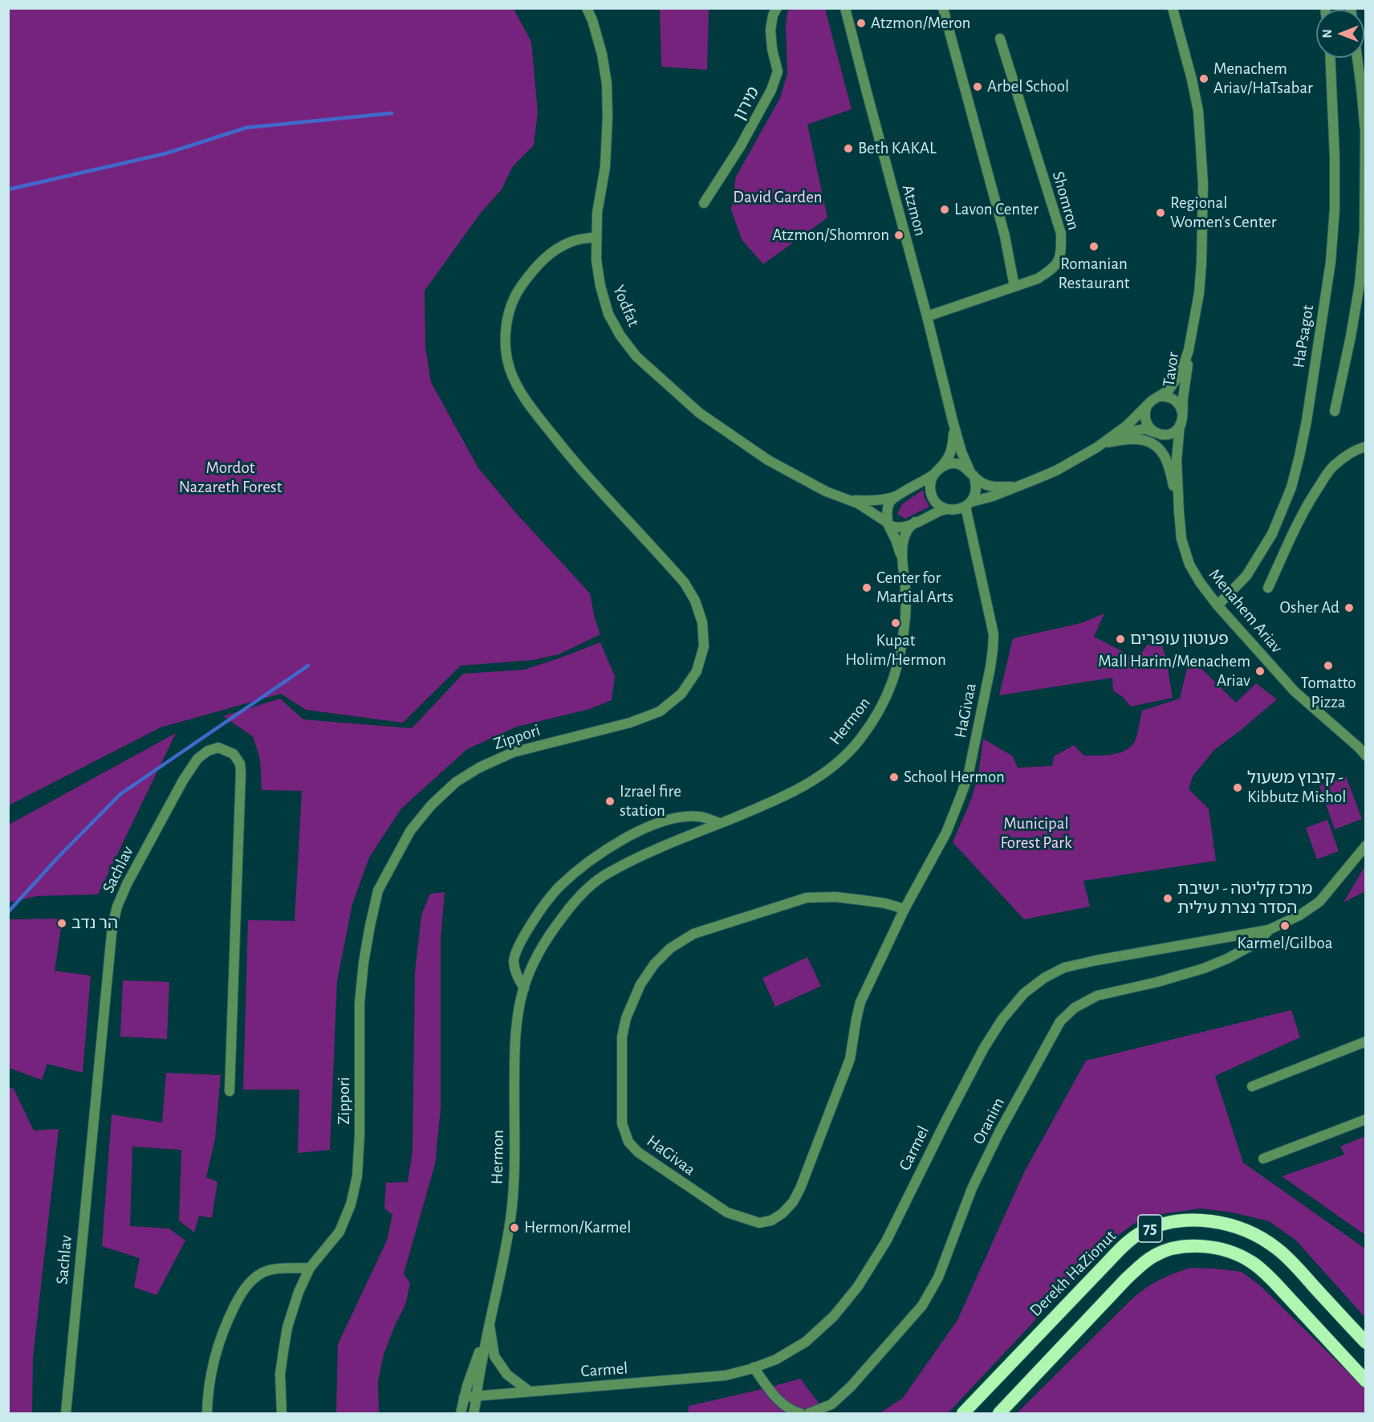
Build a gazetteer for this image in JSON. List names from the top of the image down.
{
  "streets": {
    "highway": ["75", "Derekh HaZionut"],
    "street": [
      "מירון",
      "Shomron",
      "Atzmon",
      "Yodfat",
      "HaPsagot",
      "Tavor",
      "Menahem Ariav",
      "HaGivaa",
      "Hermon",
      "Zippori",
      "Sachlav",
      "Oranim",
      "Carmel"
    ]
  },
  "crossings": [
    ["Shomron", "Atzmon"],
    ["Atzmon", "Yodfat"],
    ["Atzmon", "HaGivaa"],
    ["Yodfat", "HaGivaa"],
    ["Yodfat", "Hermon"],
    ["Yodfat", "Zippori"],
    ["HaPsagot", "Menahem Ariav"],
    ["Hermon", "Carmel"],
    ["Oranim", "Carmel"]
  ],
  "parks": ["David Garden", "Mordot Nazareth Forest", "Municipal Forest Park"],
  "places": [
    "Atzmon/Meron",
    "Menachem Ariav/HaTsabar",
    "Arbel School",
    "Beth KAKAL",
    "Lavon Center",
    "Regional Women's Center",
    "Atzmon/Shomron",
    "Romanian Restaurant",
    "Center for Martial Arts",
    "Osher Ad",
    "Kupat Holim/Hermon",
    "פעוטון עופרים",
    "Tomatto Pizza",
    "Mall Harim/Menachem Ariav",
    "School Hermon",
    "קיבוץ משעול - Kibbutz Mishol",
    "Izrael fire station",
    "מרכז קליטה - ישיבת הסדר נצרת עילית",
    "הר נדב",
    "Karmel/Gilboa",
    "Hermon/Karmel"
  ],
  "north": "left"
}
